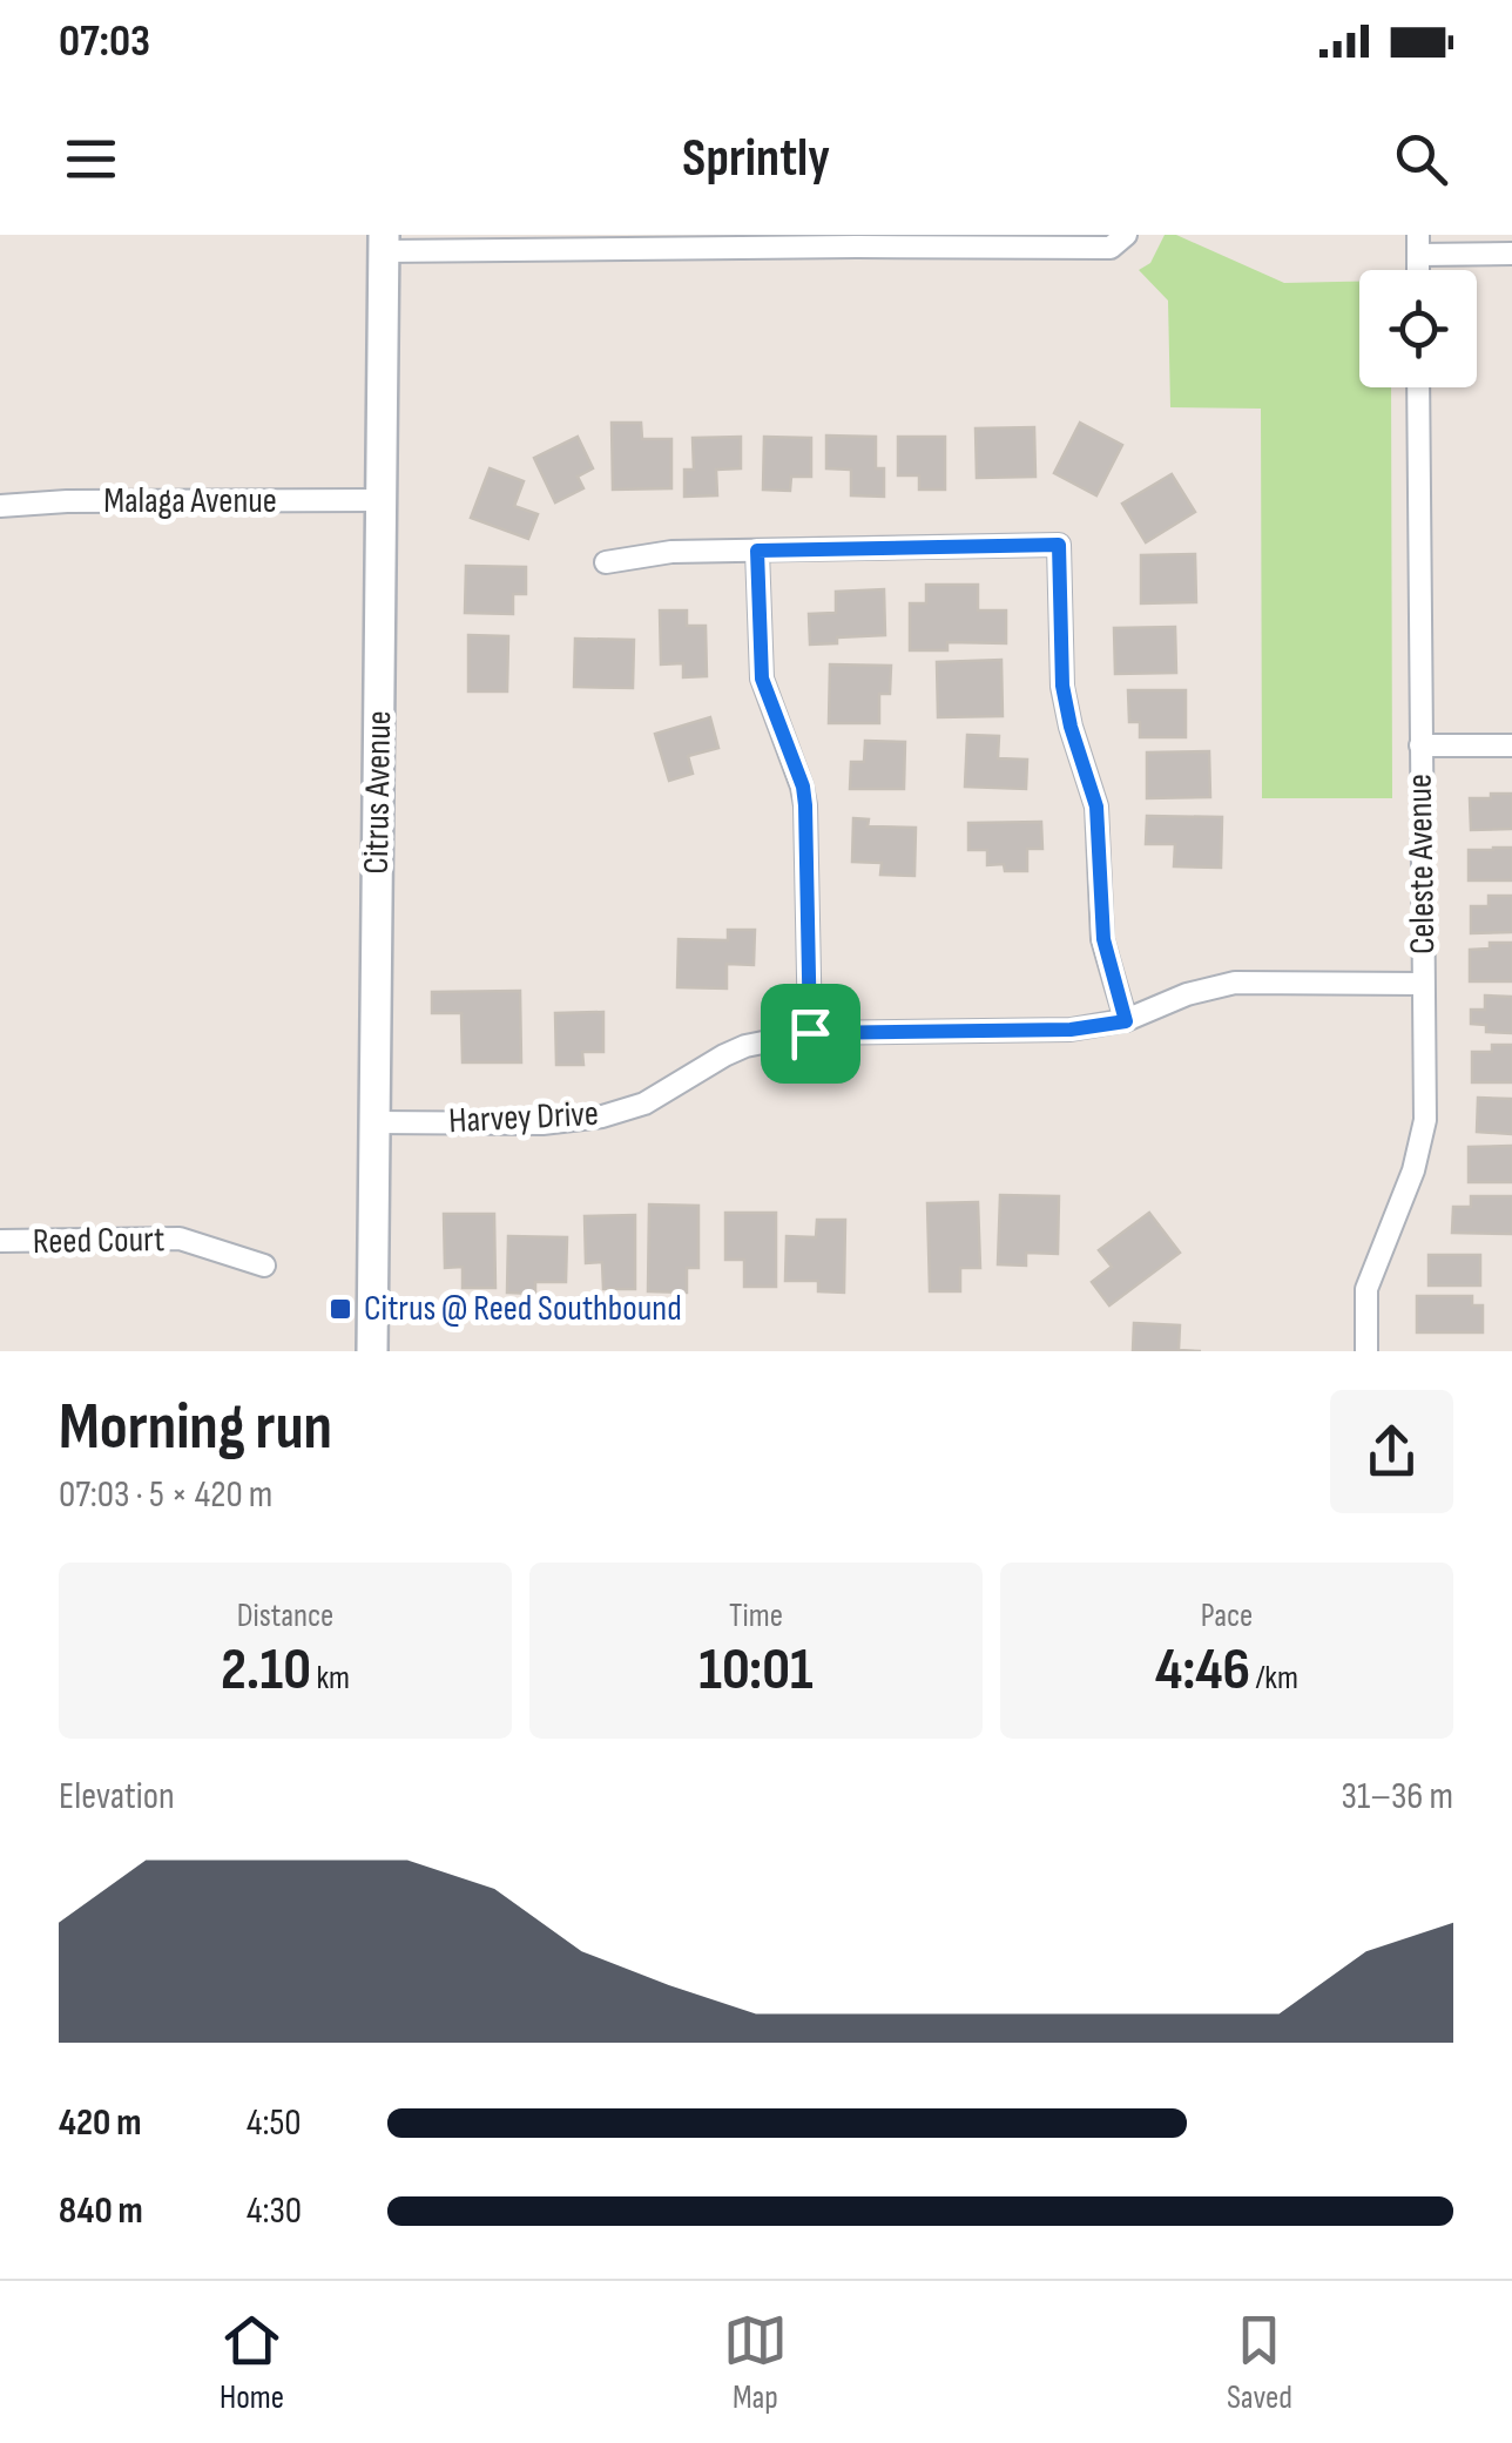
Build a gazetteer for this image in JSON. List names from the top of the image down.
{
  "streets": {
    "main road": ["Citrus Avenue"],
    "street": [
      "Malaga Avenue",
      "Celeste Avenue",
      "Harvey Drive",
      "Reed Court"
    ]
  },
  "crossings": [
    ["Malaga Avenue", "Citrus Avenue"],
    ["Citrus Avenue", "Harvey Drive"],
    ["Celeste Avenue", "Harvey Drive"]
  ],
  "places": {
    "transit": ["Citrus @ Reed Southbound"]
  },
  "page": {
    "status": "07:03",
    "header": "Sprintly",
    "heading": ["Morning run", "07:03 · 5 × 420 m"],
    "stats": [
      ["Distance", "2.10 km"],
      ["Time", "10:01"],
      ["Pace", "4:46 /km"]
    ],
    "chart": ["Elevation", "31–36 m"],
    "list": [
      {
        "name": "420 m",
        "note": "4:50"
      },
      {
        "name": "840 m",
        "note": "4:30"
      }
    ],
    "tabs": ["Home", "Map", "Saved"]
  }
}
